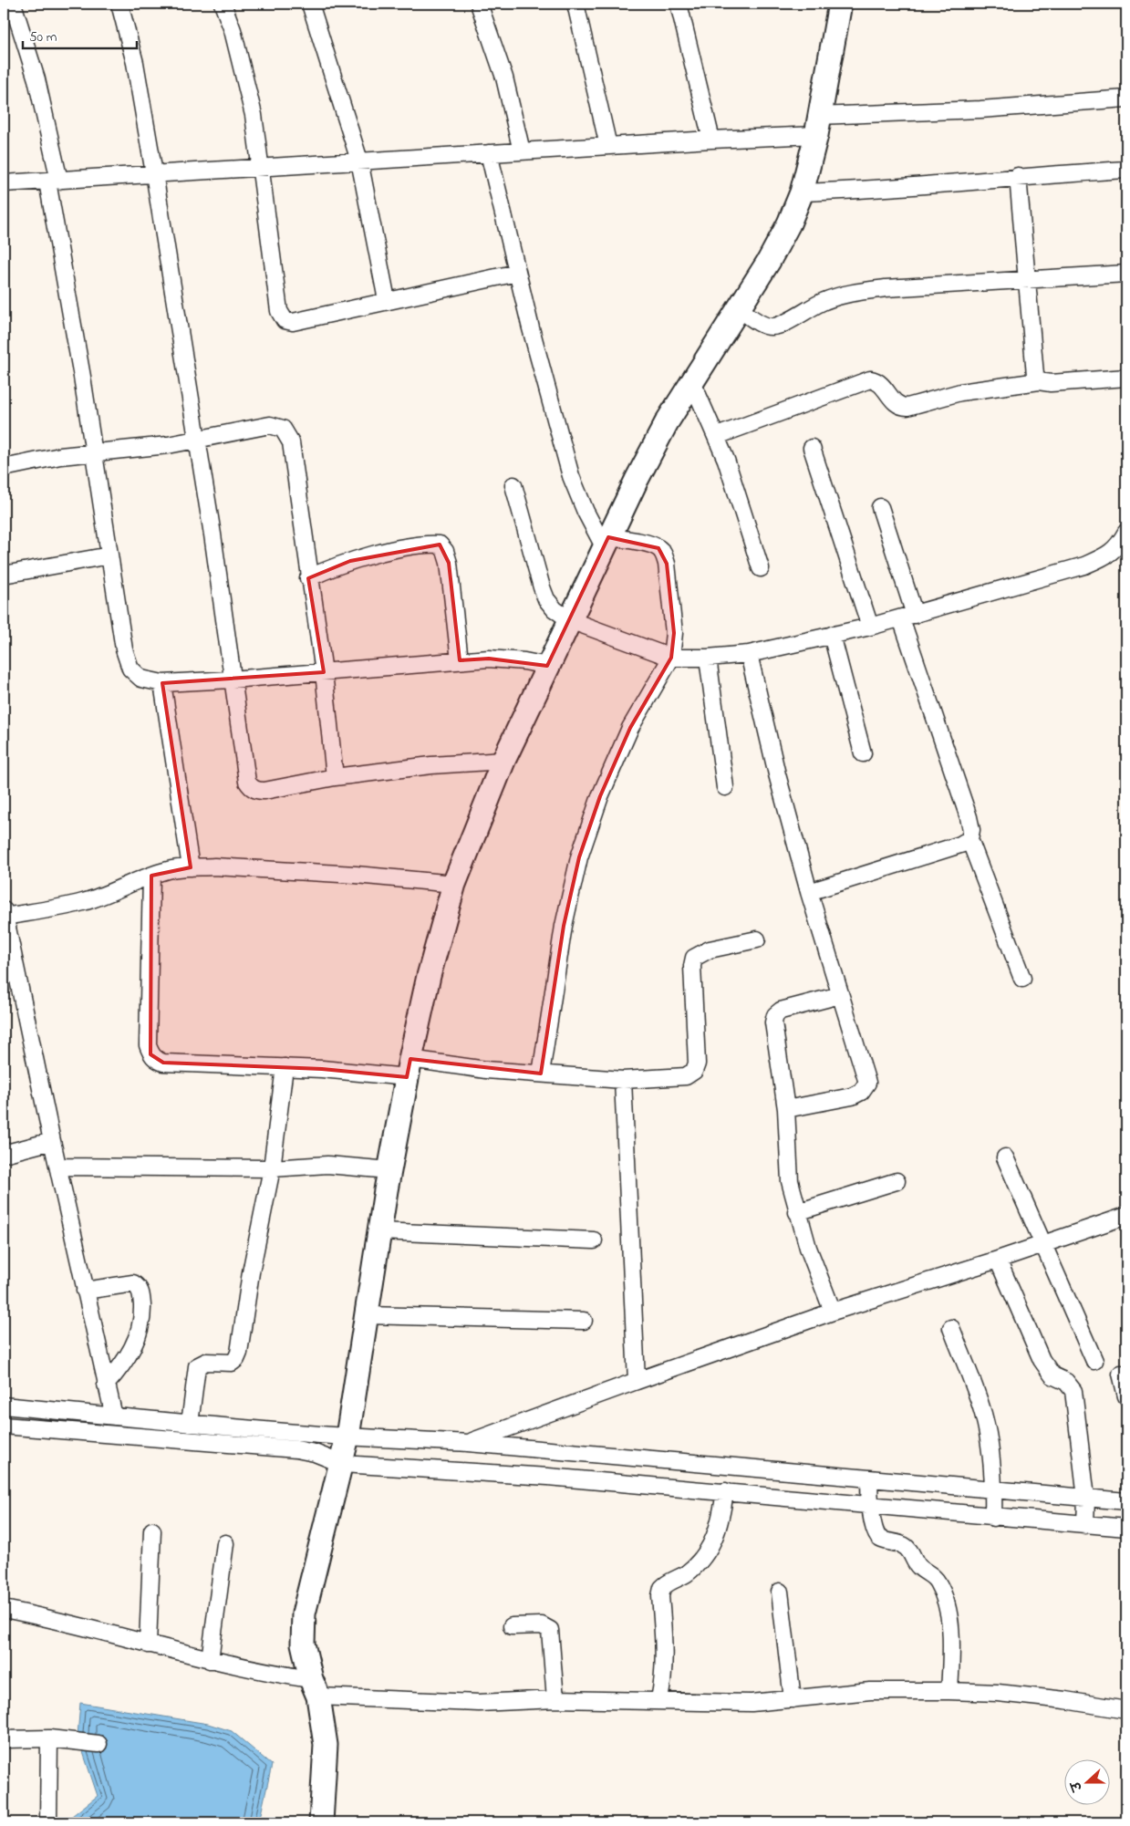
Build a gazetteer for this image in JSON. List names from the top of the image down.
{
  "scale_bar": "50 m",
  "north": "left"
}
